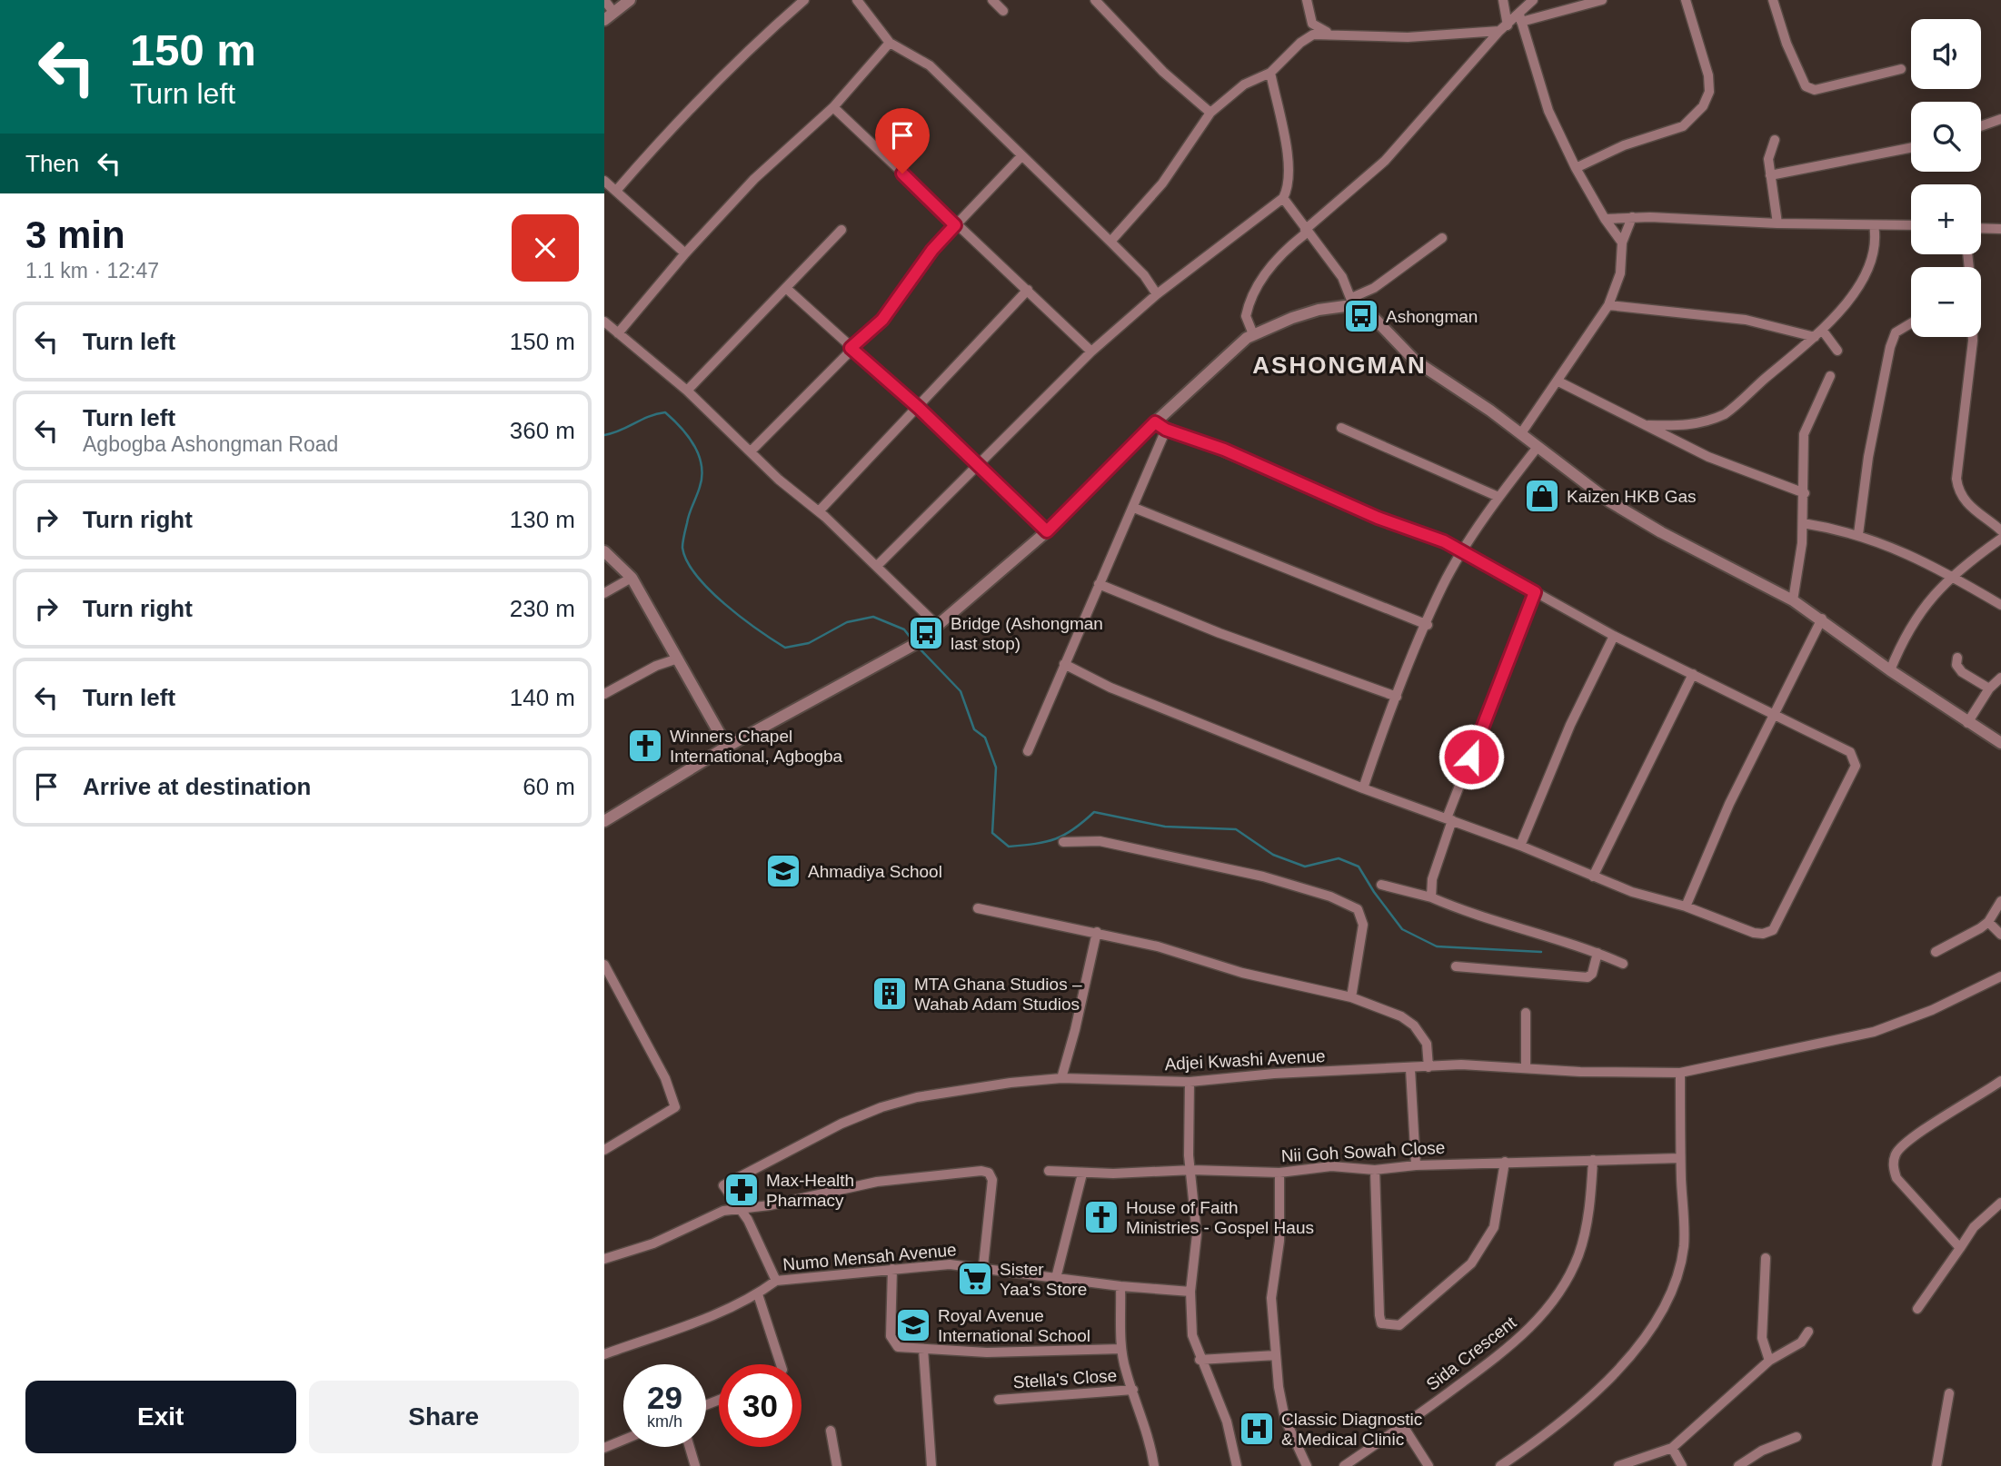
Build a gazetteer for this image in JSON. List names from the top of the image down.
{
  "streets": {
    "street": [
      "Adjei Kwashi Avenue",
      "Nii Goh Sowah Close",
      "Numo Mensah Avenue",
      "Sida Crescent",
      "Stella's Close"
    ]
  },
  "crossings": [
    ["Nii Goh Sowah Close", "Sida Crescent"]
  ],
  "districts": ["ASHONGMAN"],
  "places": {
    "bus stop": ["Ashongman", "Bridge (Ashongman last stop)"],
    "shop": ["Kaizen HKB Gas"],
    "church": ["Winners Chapel International, Agbogba", "House of Faith Ministries - Gospel Haus"],
    "school or university": ["Ahmadiya School", "Royal Avenue International School"],
    "building": ["MTA Ghana Studios – Wahab Adam Studios"],
    "pharmacy": ["Max-Health Pharmacy"],
    "supermarket": ["Sister Yaa's Store"],
    "hospital": ["Classic Diagnostic & Medical Clinic"]
  },
  "page": {
    "turn": ["150 m", "Turn left"],
    "map_buttons": ["+", "−"],
    "then": "Then",
    "heading": ["3 min", "1.1 km · 12:47"],
    "list": [
      {
        "name": "Turn left",
        "value": "150 m"
      },
      {
        "name": "Turn left",
        "note": "Agbogba Ashongman Road",
        "value": "360 m"
      },
      {
        "name": "Turn right",
        "value": "130 m"
      },
      {
        "name": "Turn right",
        "value": "230 m"
      },
      {
        "name": "Turn left",
        "value": "140 m"
      },
      {
        "name": "Arrive at destination",
        "value": "60 m"
      }
    ],
    "speed": "29 km/h",
    "limit": "30",
    "buttons": ["Exit", "Share"]
  }
}
